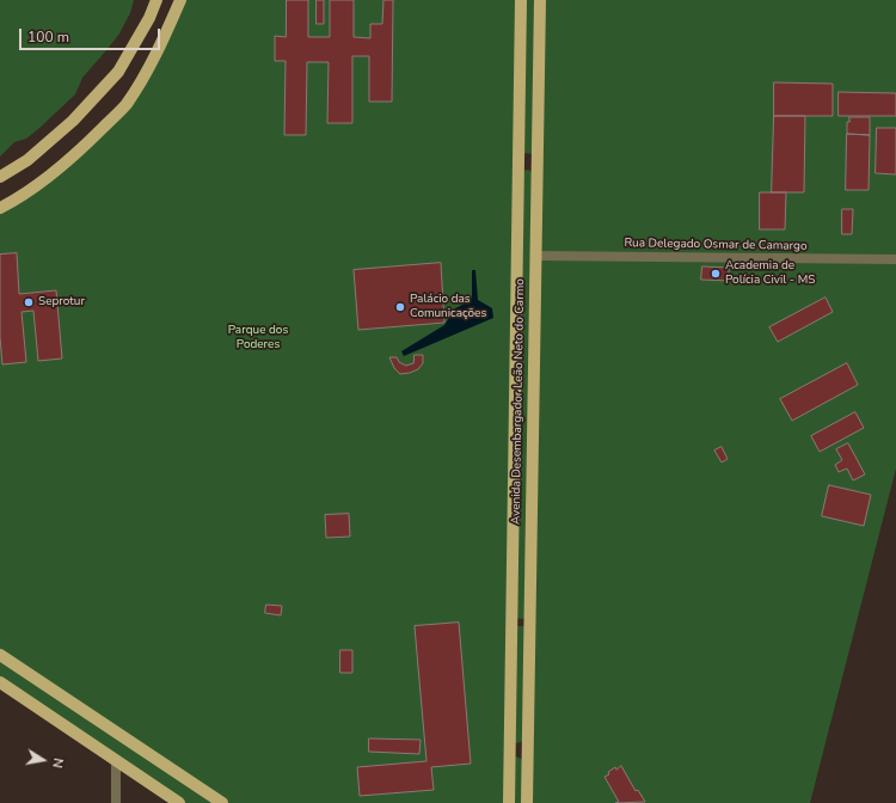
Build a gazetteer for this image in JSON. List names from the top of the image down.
{
  "streets": {
    "main road": ["Avenida Desembargador Leão Neto do Carmo"],
    "street": ["Rua Delegado Osmar de Camargo"]
  },
  "crossings": [
    ["Rua Delegado Osmar de Camargo", "Avenida Desembargador Leão Neto do Carmo"]
  ],
  "parks": ["Parque dos Poderes"],
  "places": ["Academia de Polícia Civil - MS", "Seprotur", "Palácio das Comunicações"],
  "scale_bar": "100 m",
  "north": "right"
}
